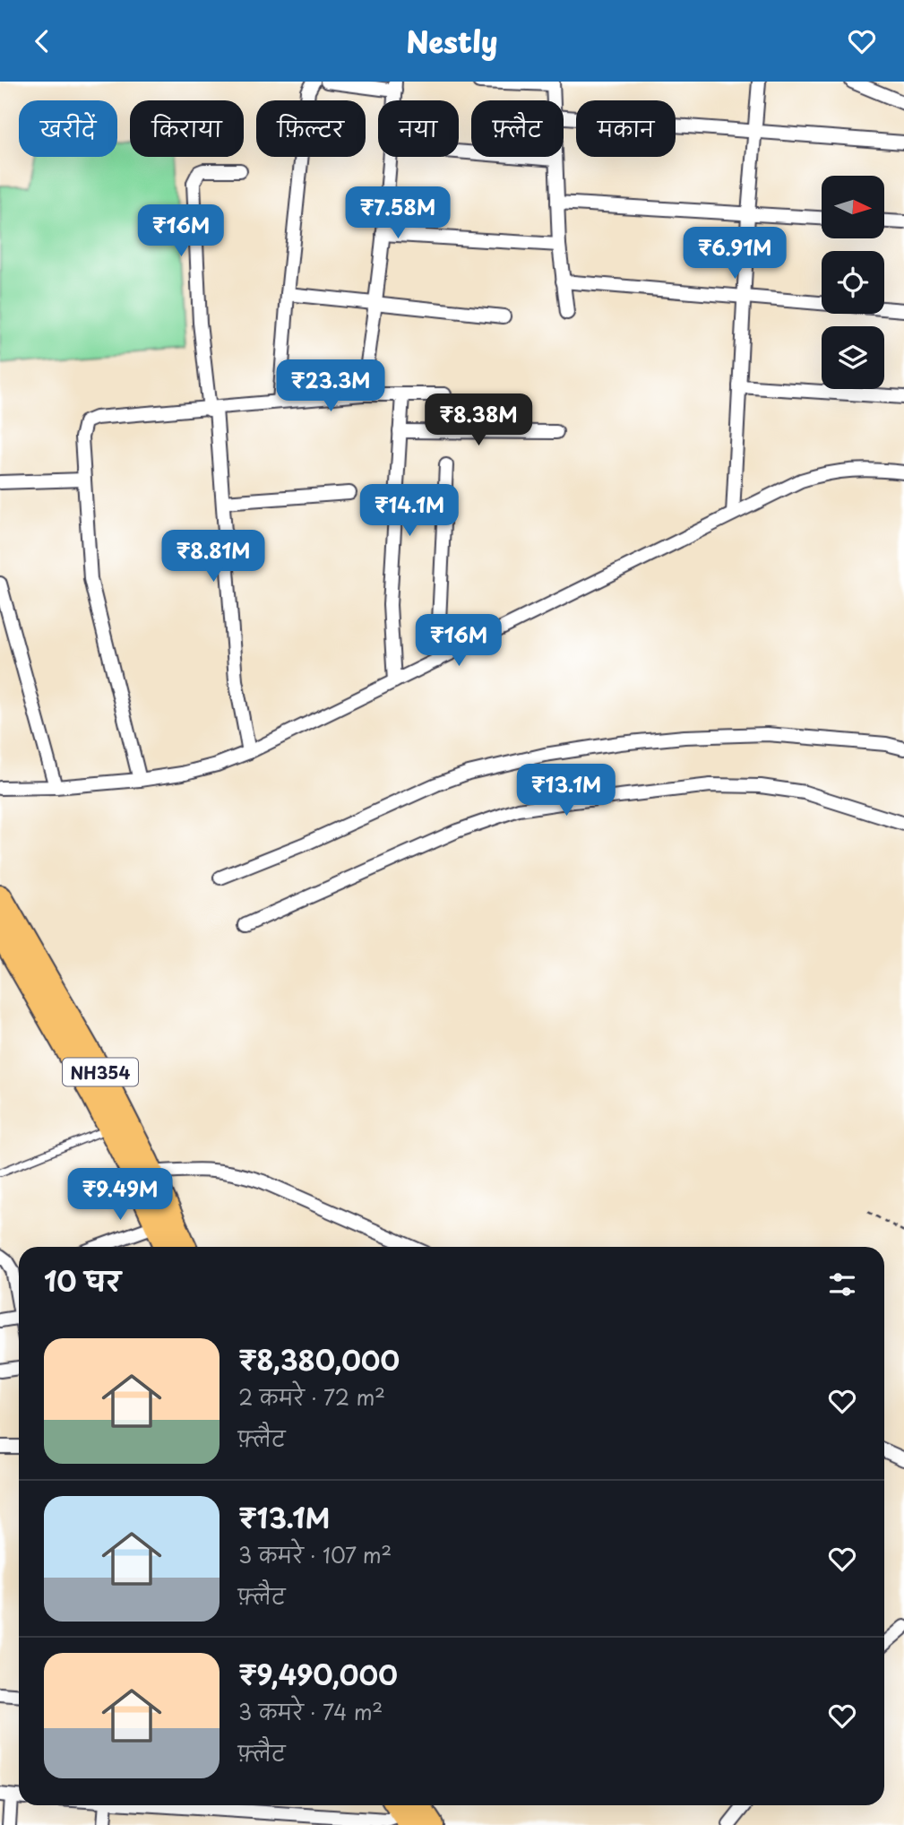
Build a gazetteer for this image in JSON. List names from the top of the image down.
{
  "streets": {
    "highway": ["NH354"]
  },
  "north": "right",
  "page": {
    "header": "Nestly",
    "chip": [
      "खरीदें",
      "किराया",
      "फ़िल्टर",
      "नया",
      "फ़्लैट",
      "मकान"
    ],
    "price": [
      "₹7.58M",
      "₹16M",
      "₹6.91M",
      "₹23.3M",
      "₹8.38M",
      "₹14.1M",
      "₹8.81M",
      "₹16M",
      "₹13.1M",
      "₹9.49M"
    ],
    "heading": "10 घर",
    "list": [
      {
        "name": "₹8,380,000",
        "note": "2 कमरे · 72 m² · फ़्लैट"
      },
      {
        "name": "₹13.1M",
        "note": "3 कमरे · 107 m² · फ़्लैट"
      },
      {
        "name": "₹9,490,000",
        "note": "3 कमरे · 74 m² · फ़्लैट"
      }
    ]
  }
}
